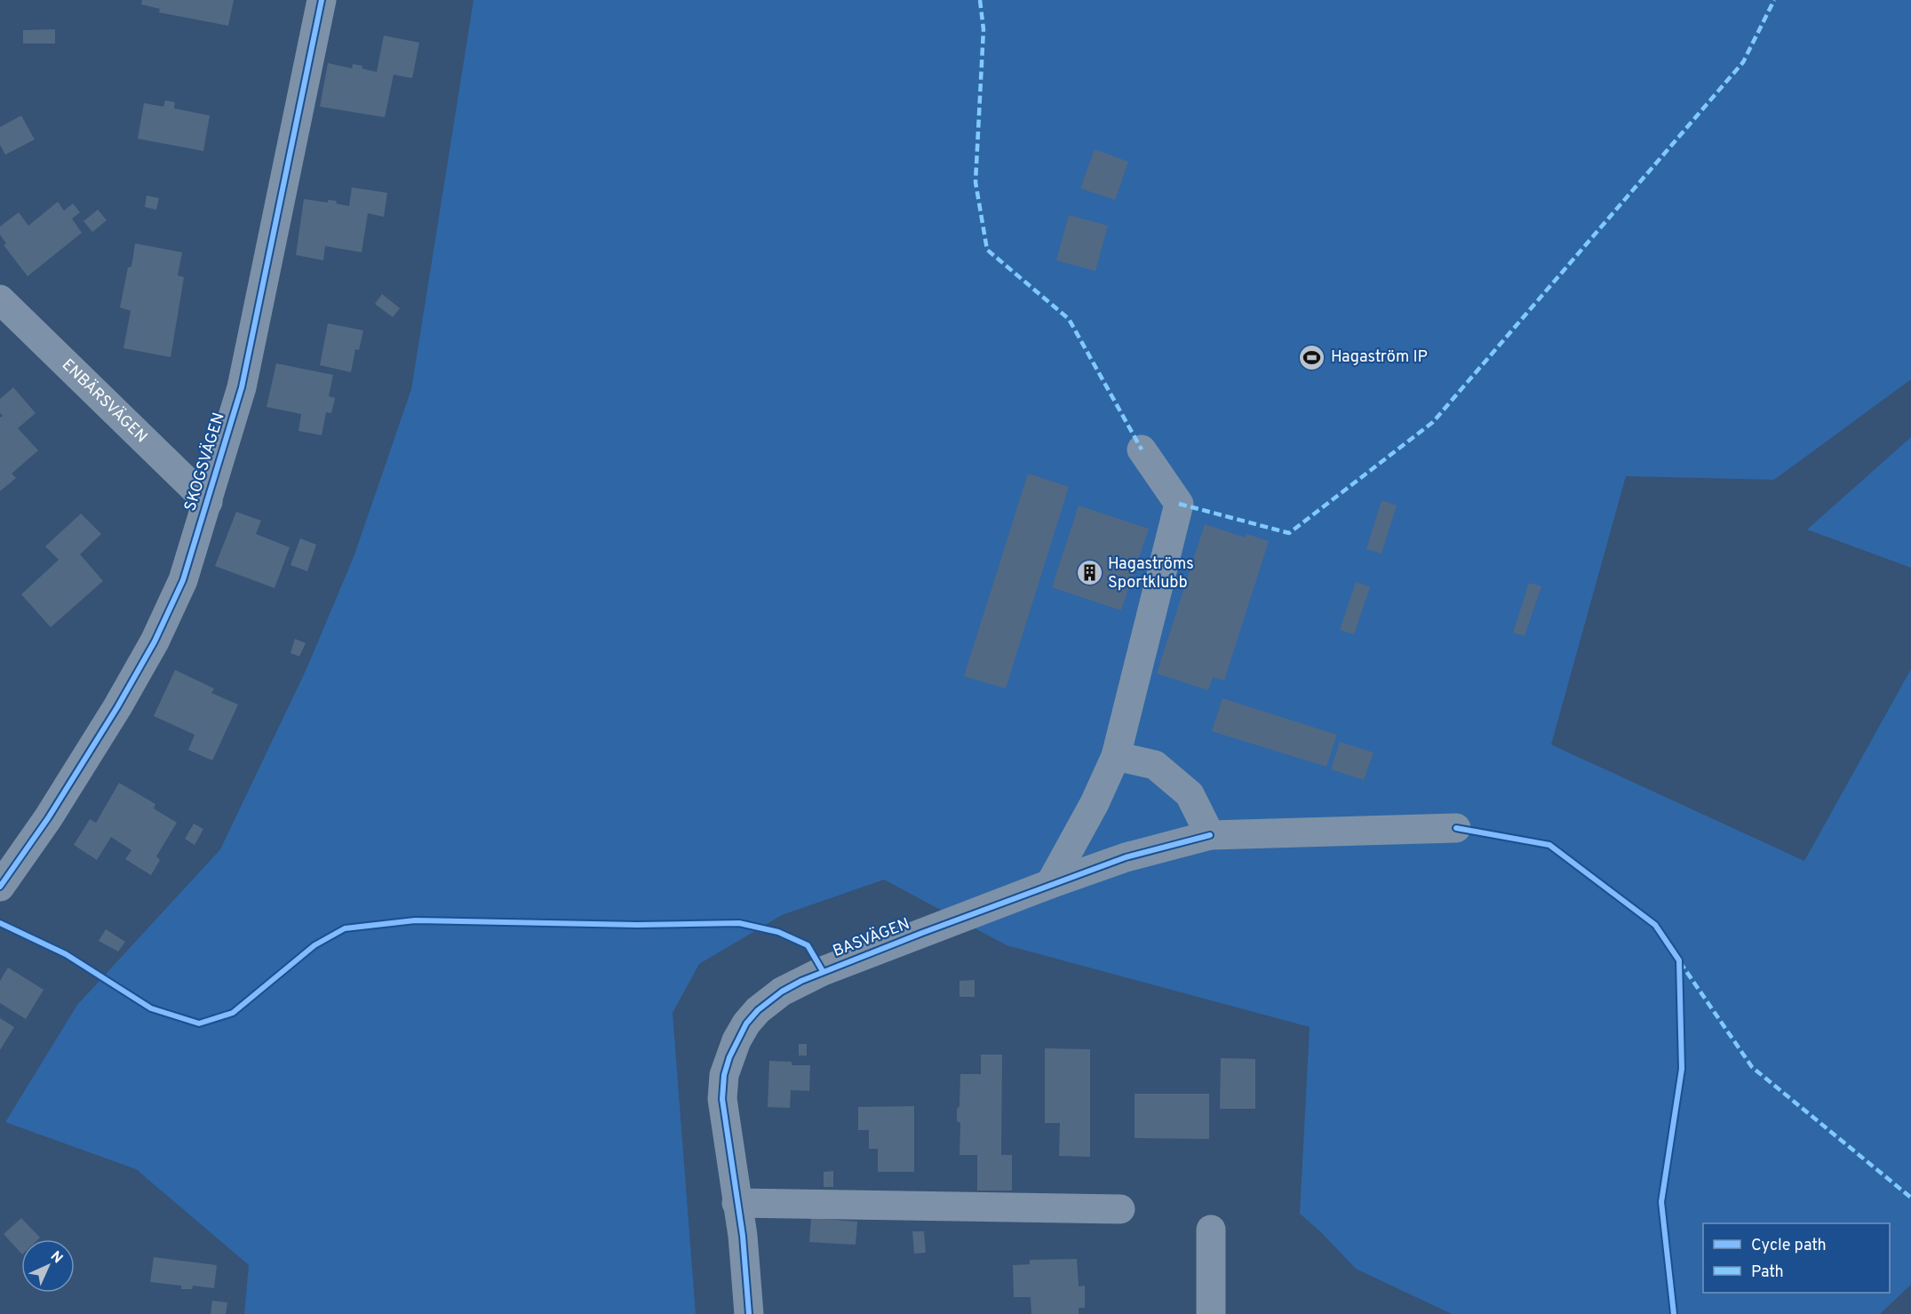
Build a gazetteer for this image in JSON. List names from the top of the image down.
{
  "streets": {
    "street": ["ENBÄRSVÄGEN", "SKOGSVÄGEN", "BASVÄGEN"]
  },
  "crossings": [
    ["ENBÄRSVÄGEN", "SKOGSVÄGEN"]
  ],
  "places": {
    "sports": ["Hagaström IP"],
    "building": ["Hagaströms Sportklubb"]
  },
  "legend": ["Cycle path", "Path"],
  "north": "top right"
}
